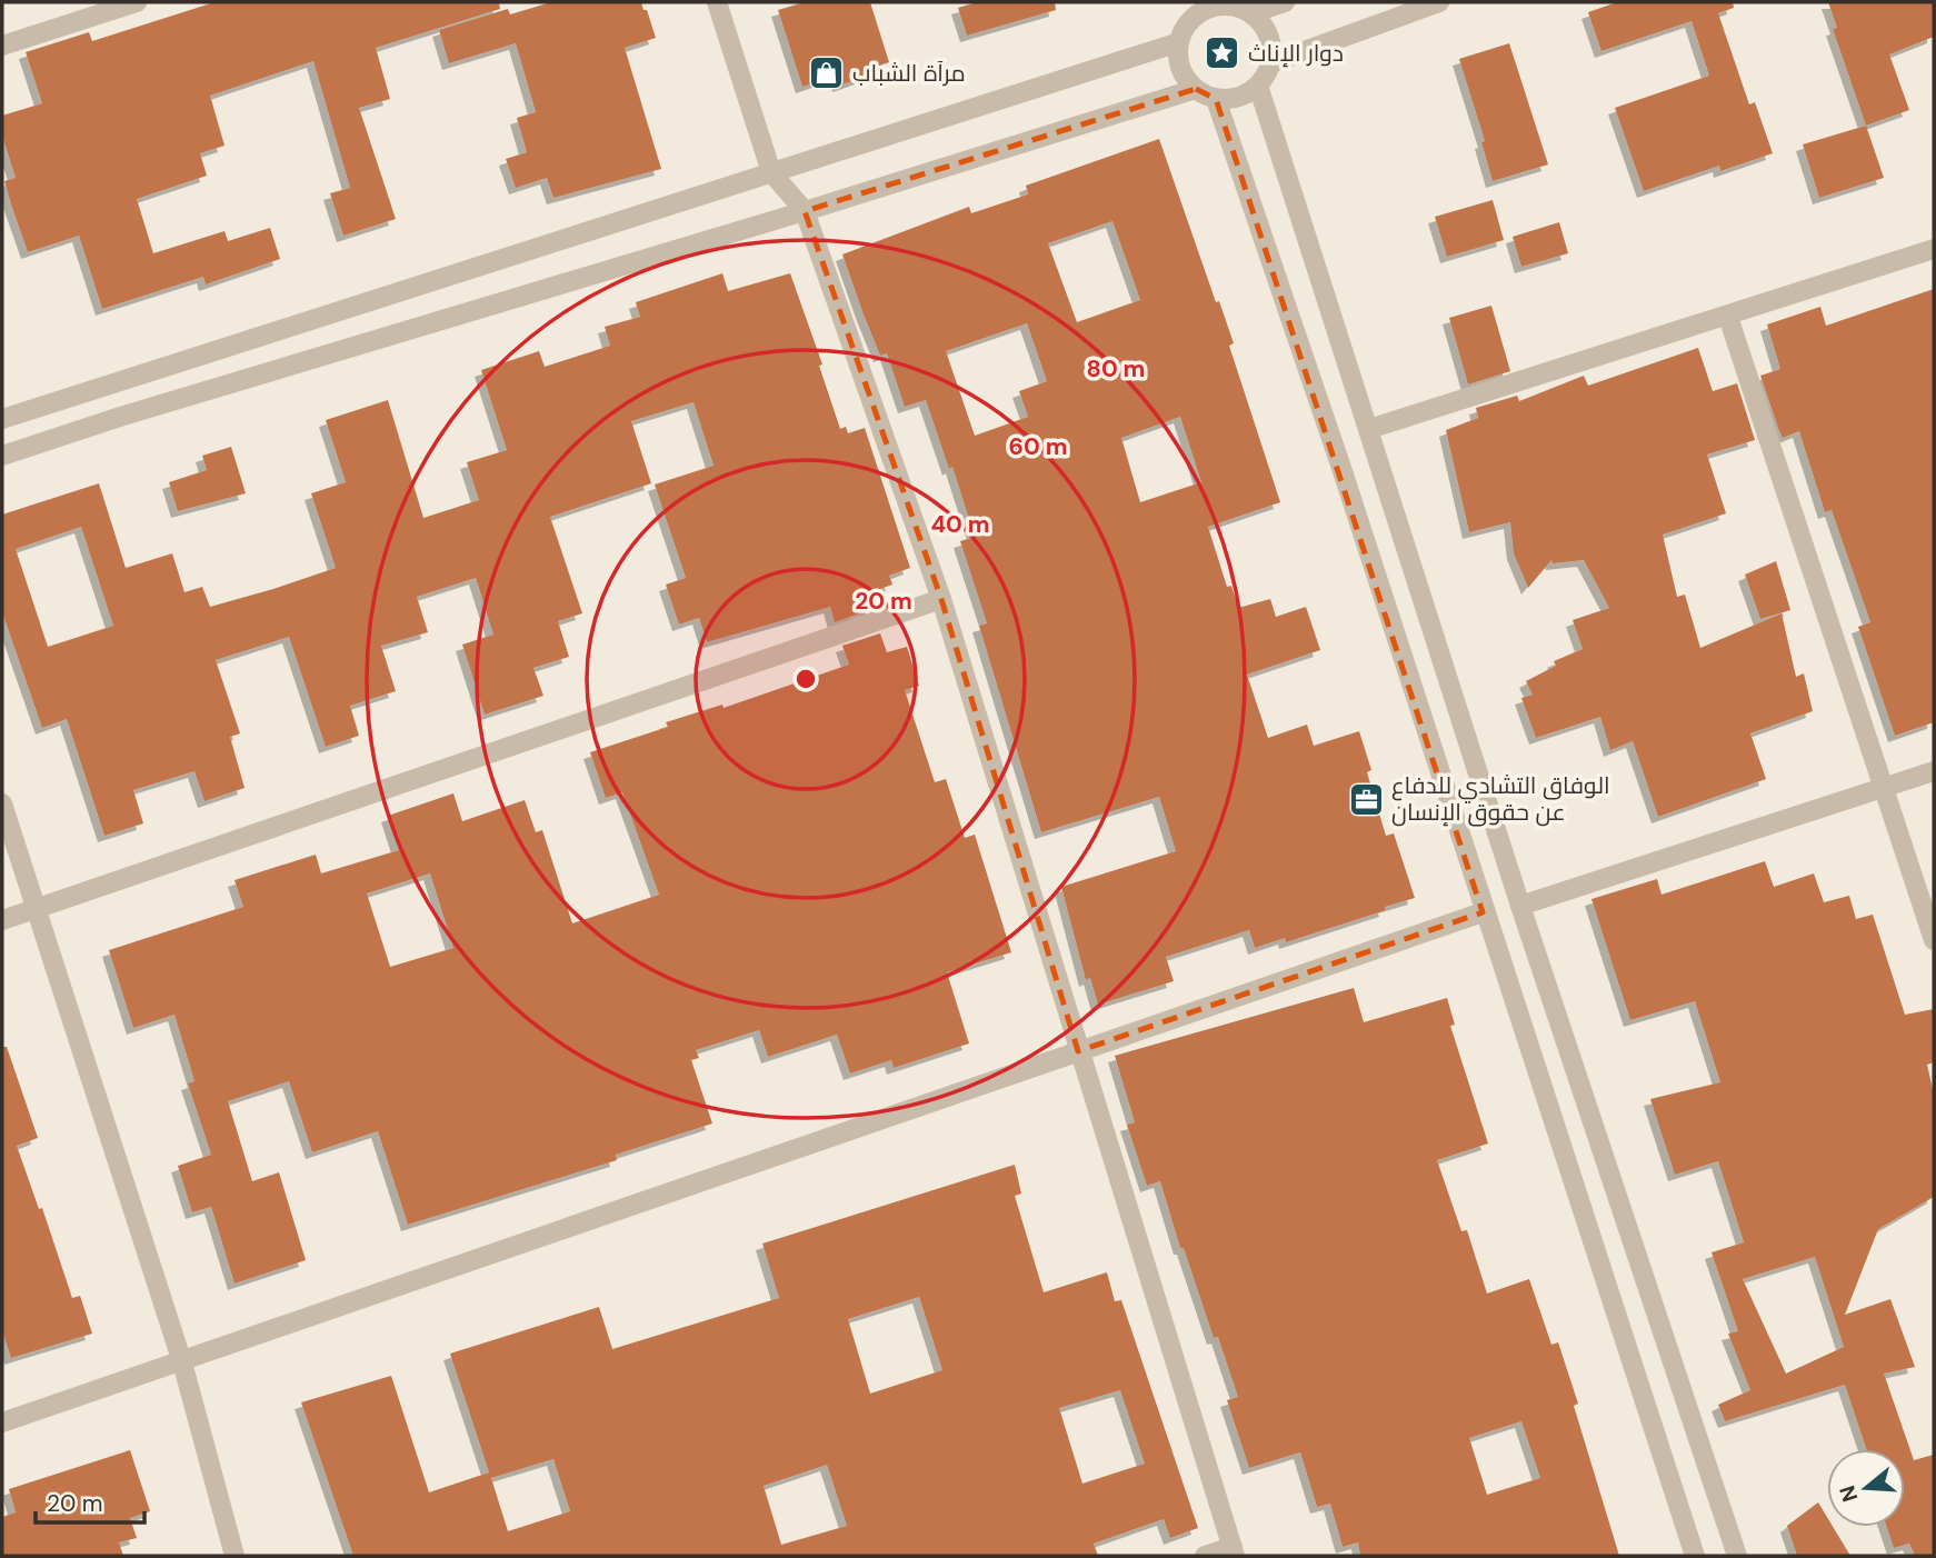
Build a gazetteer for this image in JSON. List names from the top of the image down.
{
  "places": {
    "place": ["دوار الإناث"],
    "shop": ["مرآة الشباب"],
    "office": ["الوفاق التشادي للدفاع عن حقوق الإنسان"]
  },
  "scale_bar": "20 m",
  "north": "left",
  "rings": [
    "80 m",
    "60 m",
    "40 m",
    "20 m"
  ]
}
